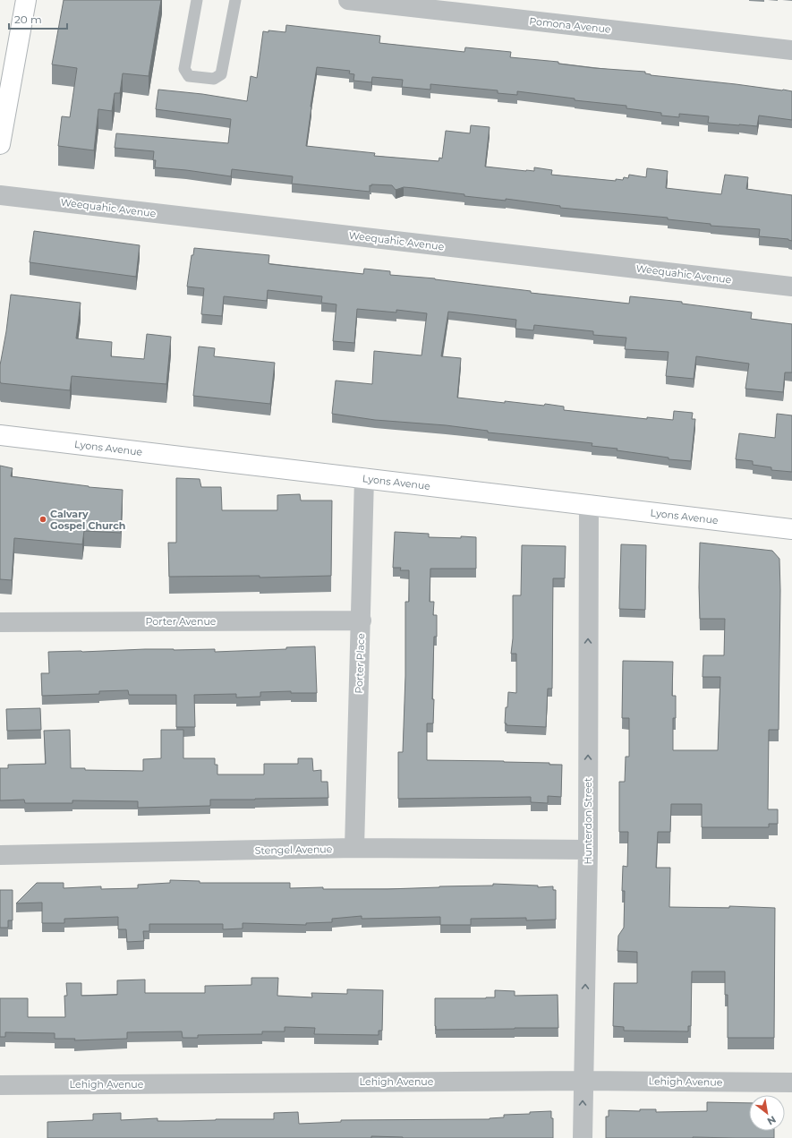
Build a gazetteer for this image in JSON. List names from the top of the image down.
{
  "streets": {
    "main road": ["Lyons Avenue"],
    "street": [
      "Pomona Avenue",
      "Weequahic Avenue",
      "Porter Avenue",
      "Porter Place",
      "Hunterdon Street",
      "Stengel Avenue",
      "Lehigh Avenue"
    ]
  },
  "crossings": [
    ["Lyons Avenue", "Porter Place"],
    ["Lyons Avenue", "Hunterdon Street"],
    ["Porter Avenue", "Porter Place"],
    ["Porter Place", "Stengel Avenue"],
    ["Hunterdon Street", "Stengel Avenue"],
    ["Hunterdon Street", "Lehigh Avenue"]
  ],
  "one_way": ["Hunterdon Street"],
  "places": ["Calvary Gospel Church"],
  "scale_bar": "20 m",
  "north": "bottom right"
}
